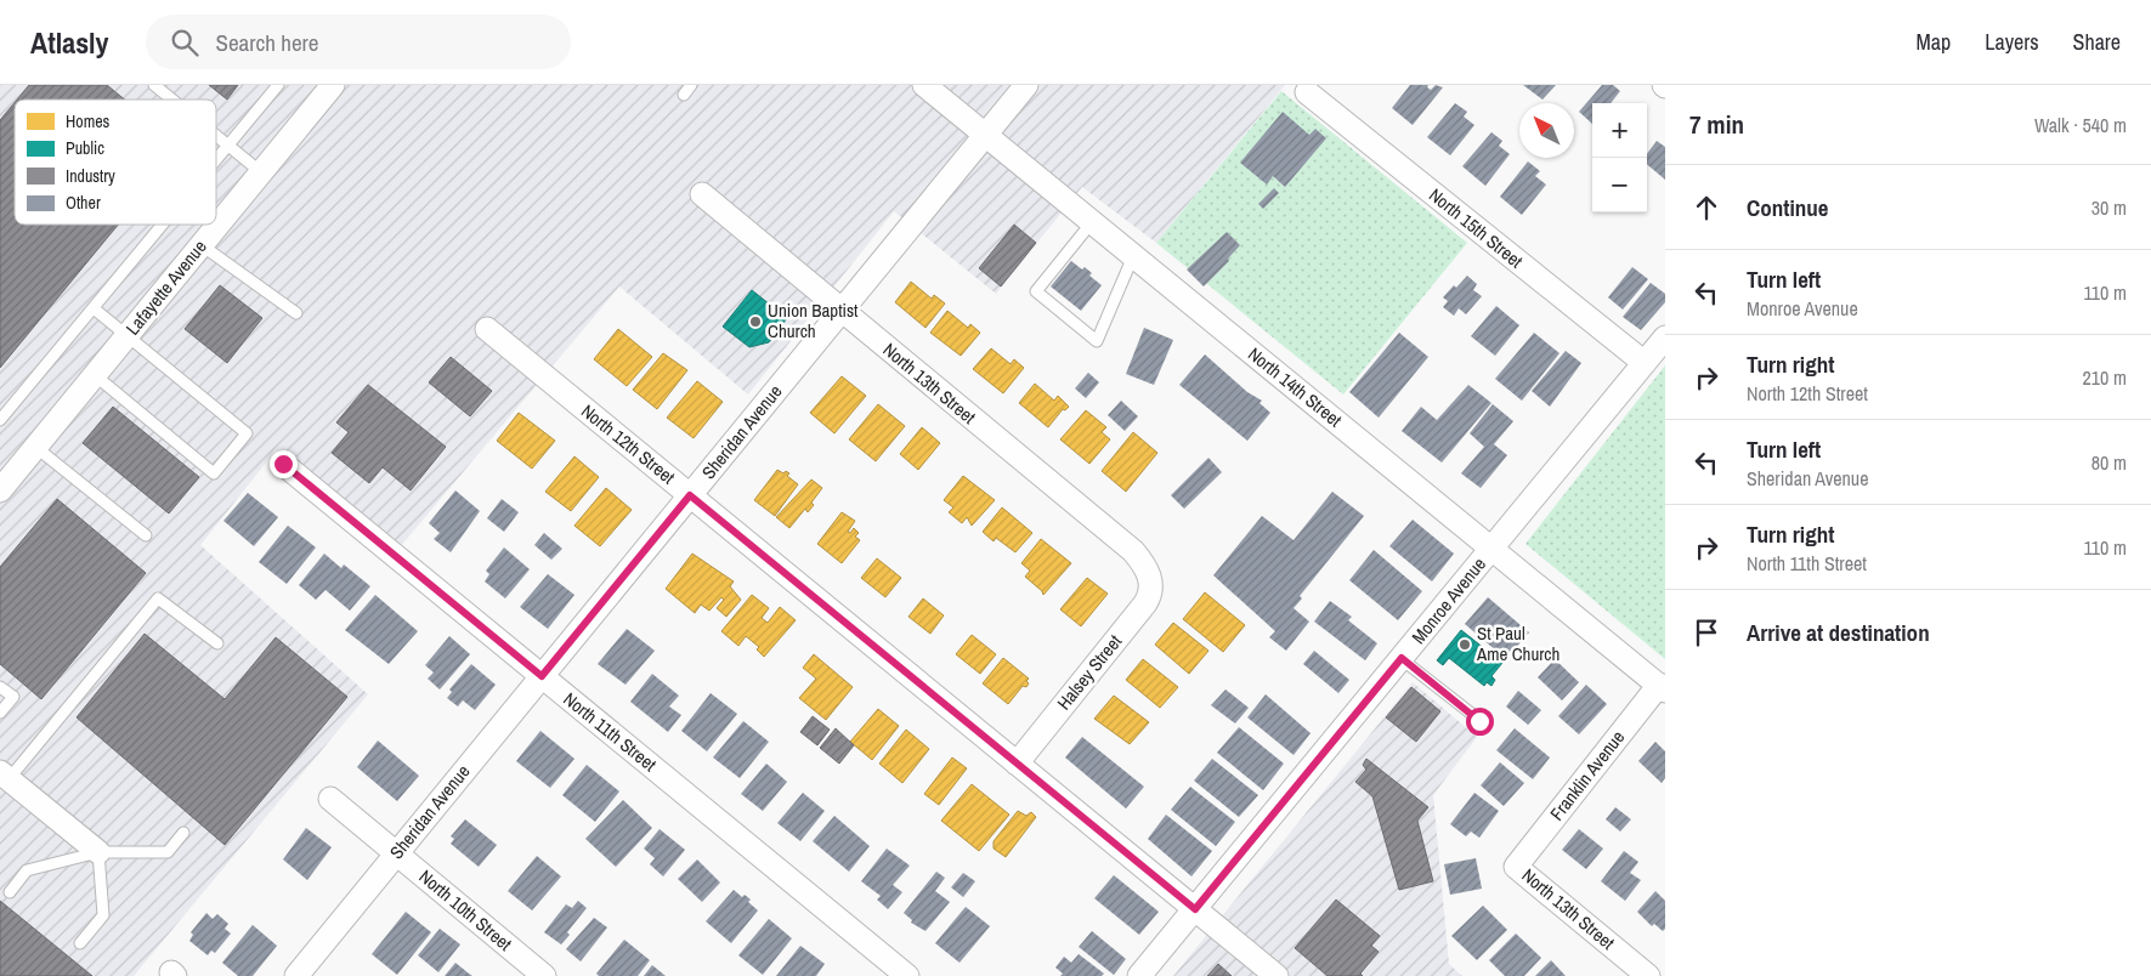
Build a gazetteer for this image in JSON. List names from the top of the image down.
{
  "streets": {
    "street": [
      "North 15th Street",
      "Lafayette Avenue",
      "North 13th Street",
      "North 14th Street",
      "Sheridan Avenue",
      "North 12th Street",
      "Monroe Avenue",
      "Halsey Street",
      "North 11th Street",
      "Franklin Avenue",
      "North 10th Street"
    ]
  },
  "crossings": [
    ["North 15th Street", "Monroe Avenue"],
    ["North 13th Street", "Sheridan Avenue"],
    ["North 13th Street", "Halsey Street"],
    ["North 13th Street", "Franklin Avenue"],
    ["North 14th Street", "Sheridan Avenue"],
    ["North 14th Street", "Monroe Avenue"],
    ["North 14th Street", "Franklin Avenue"],
    ["Sheridan Avenue", "North 12th Street"],
    ["Sheridan Avenue", "North 11th Street"],
    ["Sheridan Avenue", "North 10th Street"],
    ["North 12th Street", "Monroe Avenue"],
    ["North 12th Street", "Halsey Street"]
  ],
  "places": ["Union Baptist Church", "St Paul Ame Church"],
  "legend": [
    "Homes",
    "Public",
    "Industry",
    "Other"
  ],
  "north": "top left",
  "page": {
    "header": "Atlasly",
    "search": "Search here",
    "nav": ["Map", "Layers", "Share"],
    "heading": ["7 min", "Walk · 540 m"],
    "map_buttons": ["+", "−"],
    "list": [
      ["Continue", "30 m"],
      ["Turn left", "Monroe Avenue", "110 m"],
      ["Turn right", "North 12th Street", "210 m"],
      ["Turn left", "Sheridan Avenue", "80 m"],
      ["Turn right", "North 11th Street", "110 m"],
      "Arrive at destination"
    ]
  }
}
